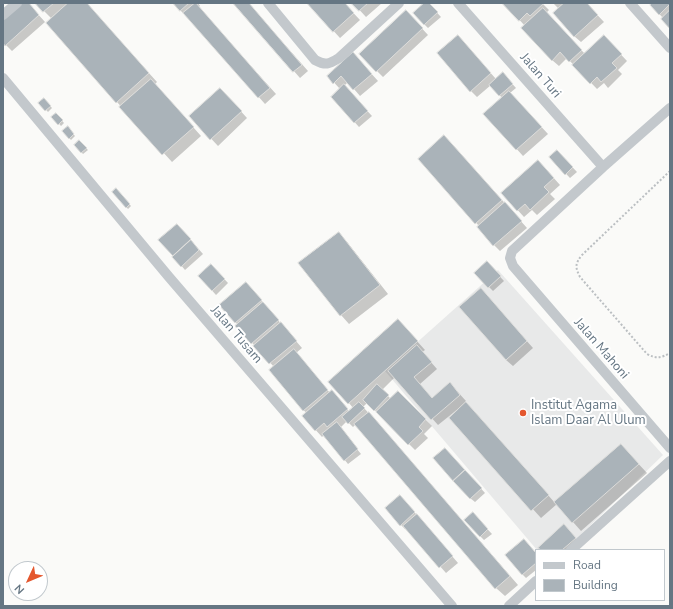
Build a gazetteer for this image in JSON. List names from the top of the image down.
{
  "streets": {
    "street": ["Jalan Turi", "Jalan Tusam", "Jalan Mahoni"]
  },
  "crossings": [
    ["Jalan Turi", "Jalan Mahoni"]
  ],
  "places": ["Institut Agama Islam Daar Al Ulum"],
  "legend": ["Road", "Building"],
  "north": "bottom left"
}
